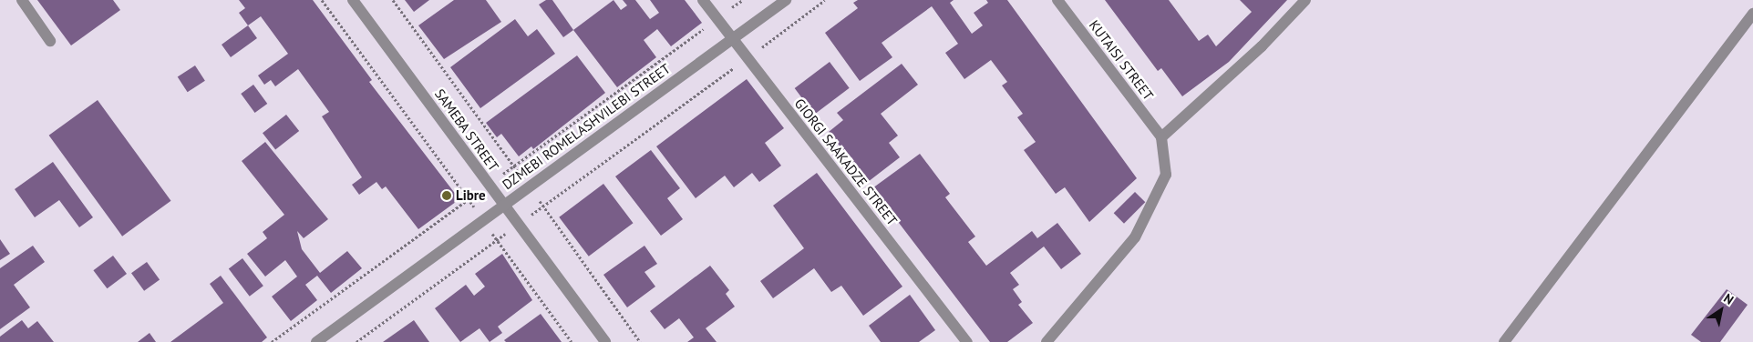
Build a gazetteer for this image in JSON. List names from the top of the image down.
{
  "streets": {
    "street": [
      "KUTAISI STREET",
      "DZMEBI ROMELASHVILEBI STREET",
      "SAMEBA STREET",
      "GIORGI SAAKADZE STREET"
    ]
  },
  "crossings": [
    ["DZMEBI ROMELASHVILEBI STREET", "SAMEBA STREET"],
    ["DZMEBI ROMELASHVILEBI STREET", "GIORGI SAAKADZE STREET"]
  ],
  "places": ["Libre"],
  "north": "top right"
}
